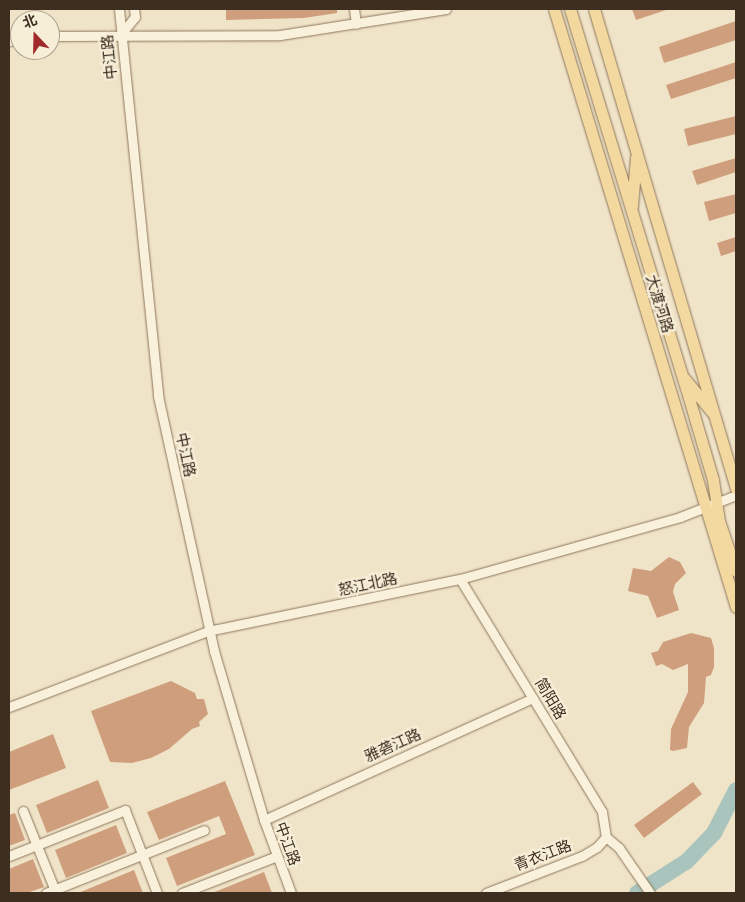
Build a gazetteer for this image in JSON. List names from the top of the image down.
{
  "streets": {
    "main road": ["大渡河路"],
    "street": [
      "中江路",
      "怒江北路",
      "简阳路",
      "雅砻江路",
      "青衣江路"
    ]
  },
  "crossings": [
    ["中江路", "怒江北路"],
    ["中江路", "雅砻江路"],
    ["大渡河路", "怒江北路"],
    ["怒江北路", "简阳路"],
    ["简阳路", "雅砻江路"],
    ["简阳路", "青衣江路"]
  ],
  "north": "top"
}
